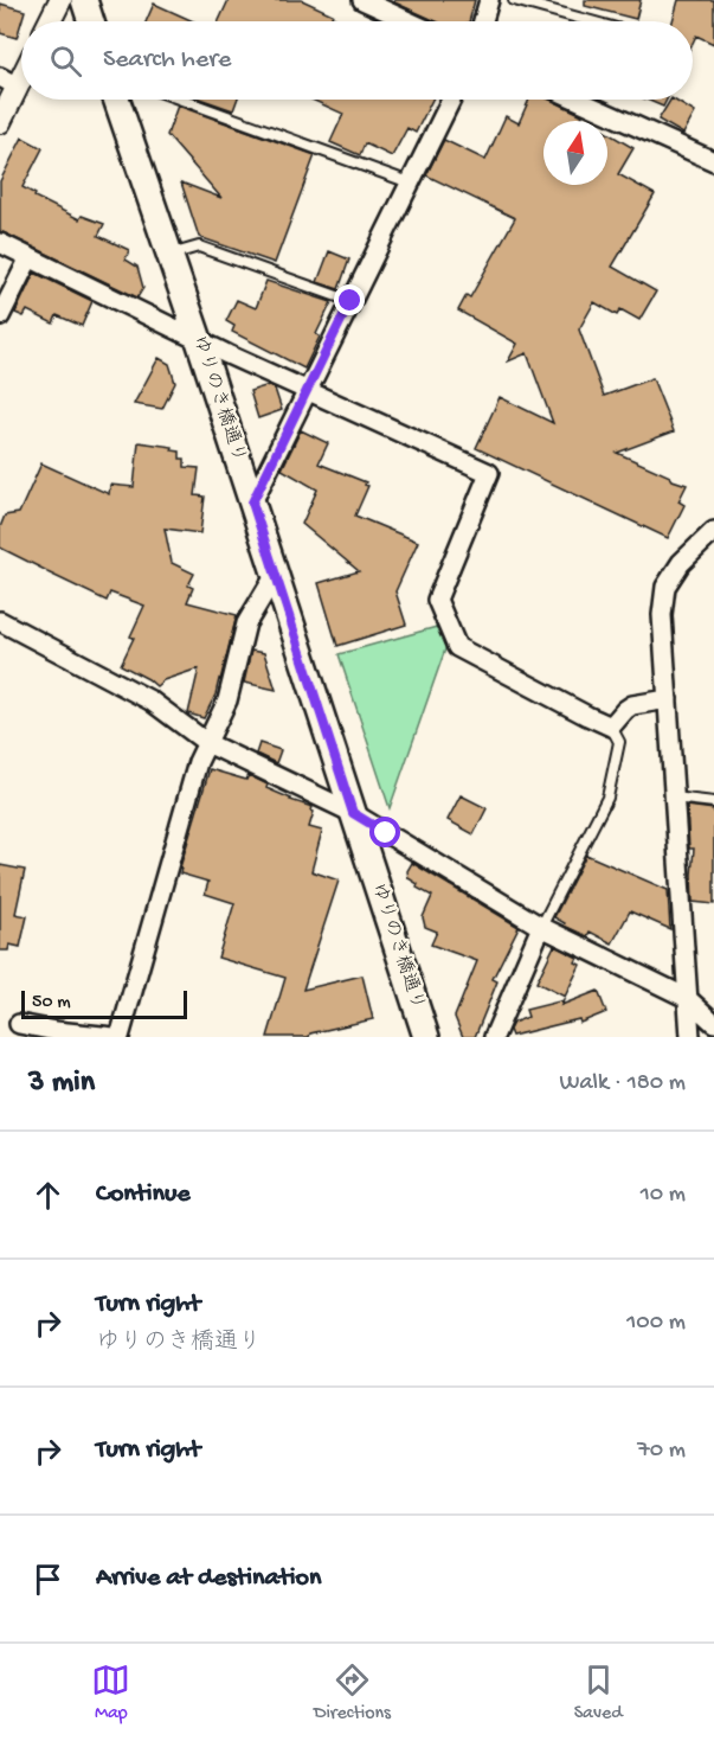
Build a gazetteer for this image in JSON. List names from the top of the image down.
{
  "streets": {
    "main road": ["ゆりのき橋通り"]
  },
  "scale_bar": "50 m",
  "north": "top",
  "page": {
    "search": "Search here",
    "scale": "50 m",
    "heading": ["3 min", "Walk · 180 m"],
    "list": [
      ["Continue", "10 m"],
      ["Turn right", "ゆりのき橋通り", "100 m"],
      ["Turn right", "70 m"],
      "Arrive at destination"
    ],
    "nav": ["Map", "Directions", "Saved"]
  }
}
